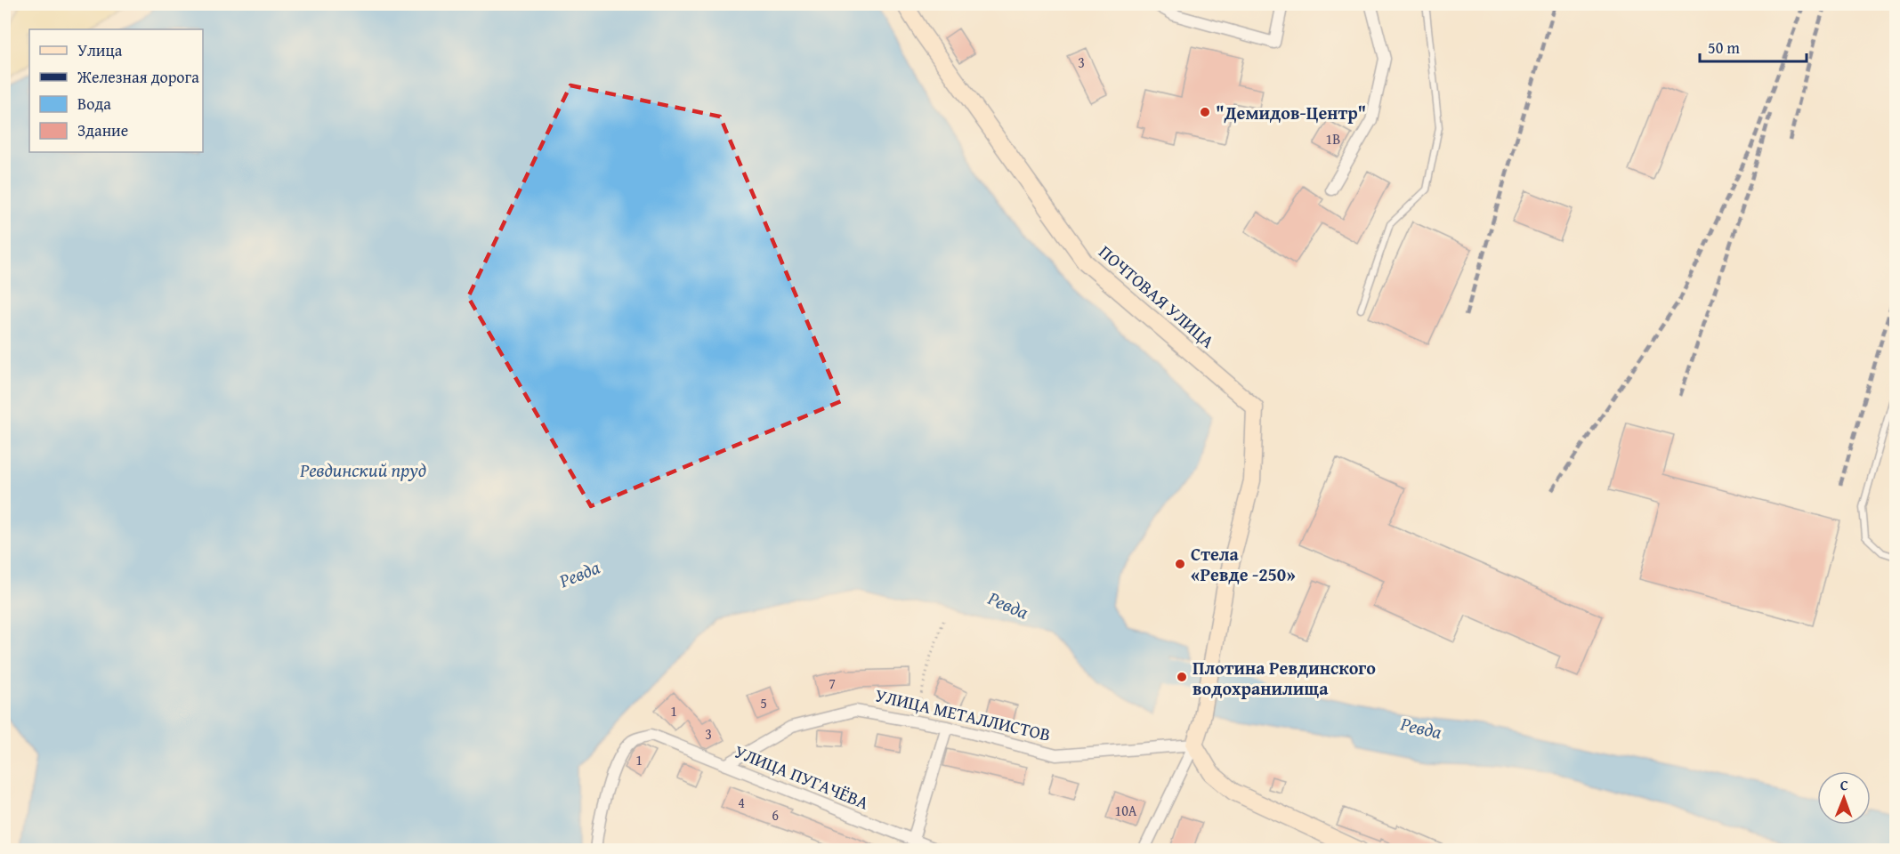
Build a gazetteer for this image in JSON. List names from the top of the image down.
{
  "streets": {
    "street": ["ПОЧТОВАЯ УЛИЦА", "УЛИЦА МЕТАЛЛИСТОВ", "УЛИЦА ПУГАЧЁВА"]
  },
  "crossings": [
    ["ПОЧТОВАЯ УЛИЦА", "УЛИЦА МЕТАЛЛИСТОВ"],
    ["УЛИЦА МЕТАЛЛИСТОВ", "УЛИЦА ПУГАЧЁВА"]
  ],
  "water": ["Ревдинский пруд", "Ревда"],
  "places": ["\"Демидов-Центр\"", "Стела «Ревде -250»", "Плотина Ревдинского водохранилища"],
  "house_numbers": [
    "3",
    "1В",
    "7",
    "5",
    "1",
    "3",
    "1",
    "4",
    "10А",
    "6"
  ],
  "legend": [
    "Улица",
    "Железная дорога",
    "Вода",
    "Здание"
  ],
  "scale_bar": "50 m",
  "north": "top"
}
